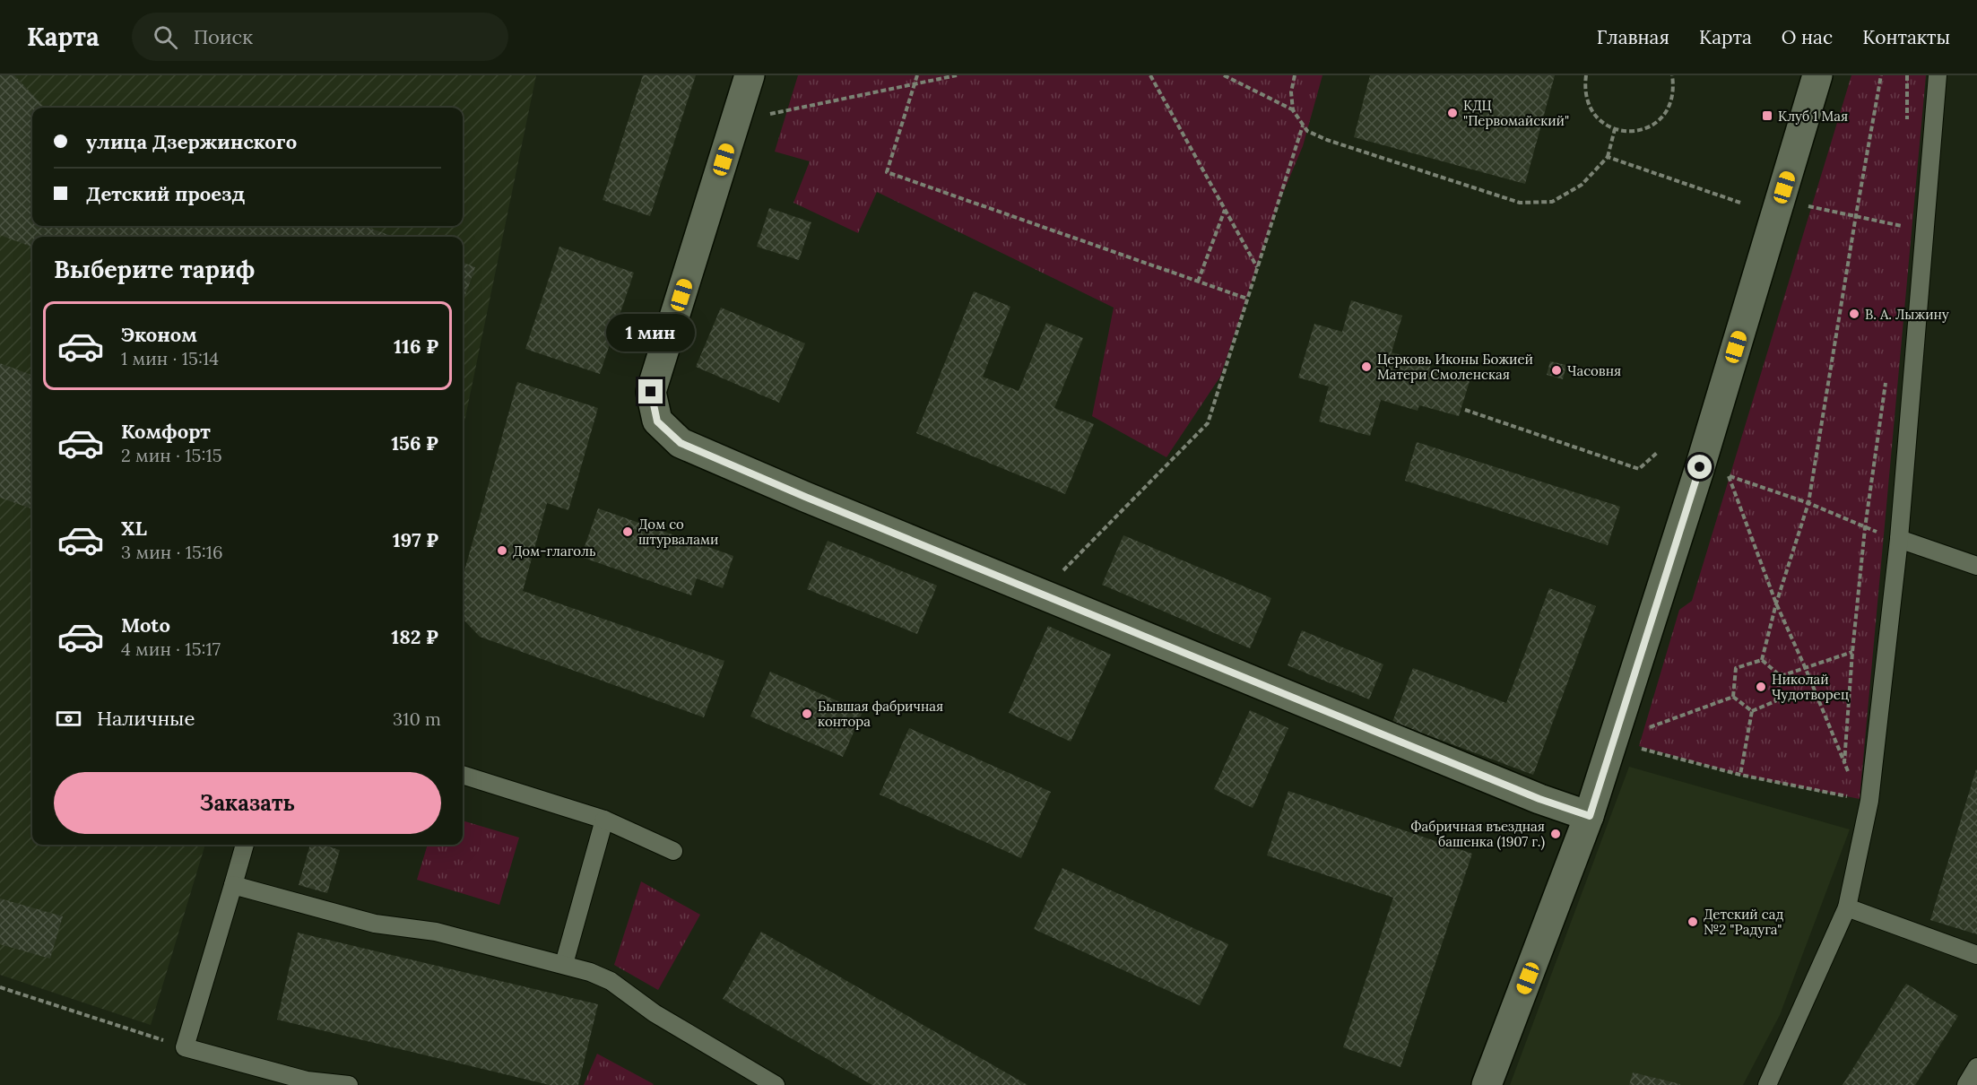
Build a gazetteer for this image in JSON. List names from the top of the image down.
{
  "places": {
    "other": [
      "КДЦ \"Первомайский\"",
      "В. А. Лыжину",
      "Церковь Иконы Божией Матери Смоленская",
      "Часовня",
      "Дом со штурвалами",
      "Дом-глаголь",
      "Николай Чудотворец",
      "Бывшая фабричная контора",
      "Фабричная въездная башенка (1907 г.)",
      "Детский сад №2 \"Радуга\""
    ],
    "transit": ["Клуб 1 Мая"]
  },
  "page": {
    "header": "Карта",
    "search": "Поиск",
    "nav": [
      "Главная",
      "Карта",
      "О нас",
      "Контакты"
    ],
    "banner": ["улица Дзержинского", "Детский проезд"],
    "heading": "Выберите тариф",
    "list": [
      {
        "name": "Эконом",
        "note": "1 мин · 15:14",
        "value": "116 ₽"
      },
      {
        "name": "Комфорт",
        "note": "2 мин · 15:15",
        "value": "156 ₽"
      },
      {
        "name": "XL",
        "note": "3 мин · 15:16",
        "value": "197 ₽"
      },
      {
        "name": "Moto",
        "note": "4 мин · 15:17",
        "value": "182 ₽"
      }
    ],
    "bubble": "1 мин",
    "pay": ["Наличные", "310 m"],
    "buttons": "Заказать"
  }
}
